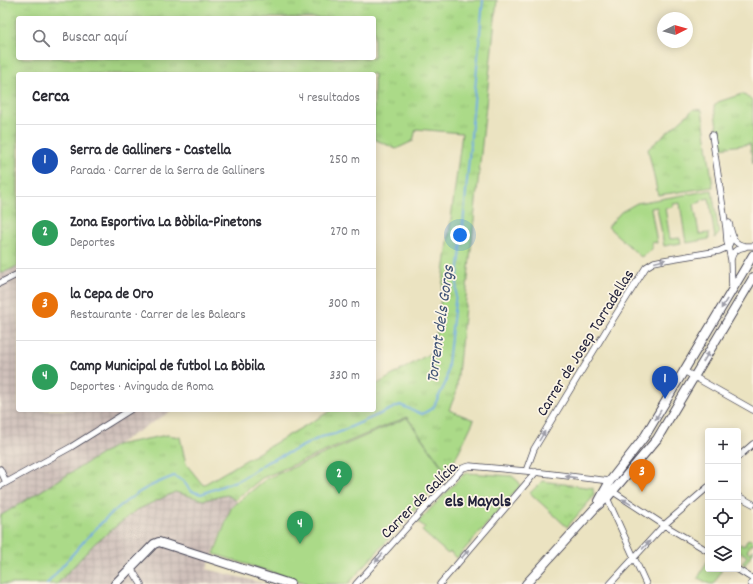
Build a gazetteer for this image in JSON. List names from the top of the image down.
{
  "streets": {
    "street": ["Carrer de Josep Tarradellas", "Carrer de Galícia"]
  },
  "crossings": [
    ["Carrer de Josep Tarradellas", "Carrer de Galícia"]
  ],
  "one_way": ["Carrer de Josep Tarradellas", "Carrer de Galícia"],
  "districts": ["els Mayols"],
  "water": ["Torrent dels Gorgs"],
  "north": "right",
  "page": {
    "search": "Buscar aquí",
    "heading": ["Cerca", "4 resultados"],
    "list": [
      {
        "mark": "1",
        "name": "Serra de Galliners - Castella",
        "note": "Parada · Carrer de la Serra de Galliners",
        "value": "250 m"
      },
      {
        "mark": "2",
        "name": "Zona Esportiva La Bòbila-Pinetons",
        "note": "Deportes",
        "value": "270 m"
      },
      {
        "mark": "3",
        "name": "la Cepa de Oro",
        "note": "Restaurante · Carrer de les Balears",
        "value": "300 m"
      },
      {
        "mark": "4",
        "name": "Camp Municipal de futbol La Bòbila",
        "note": "Deportes · Avinguda de Roma",
        "value": "330 m"
      }
    ],
    "pins": [
      "1",
      "3",
      "2",
      "4"
    ],
    "map_buttons": ["+", "−"]
  }
}
